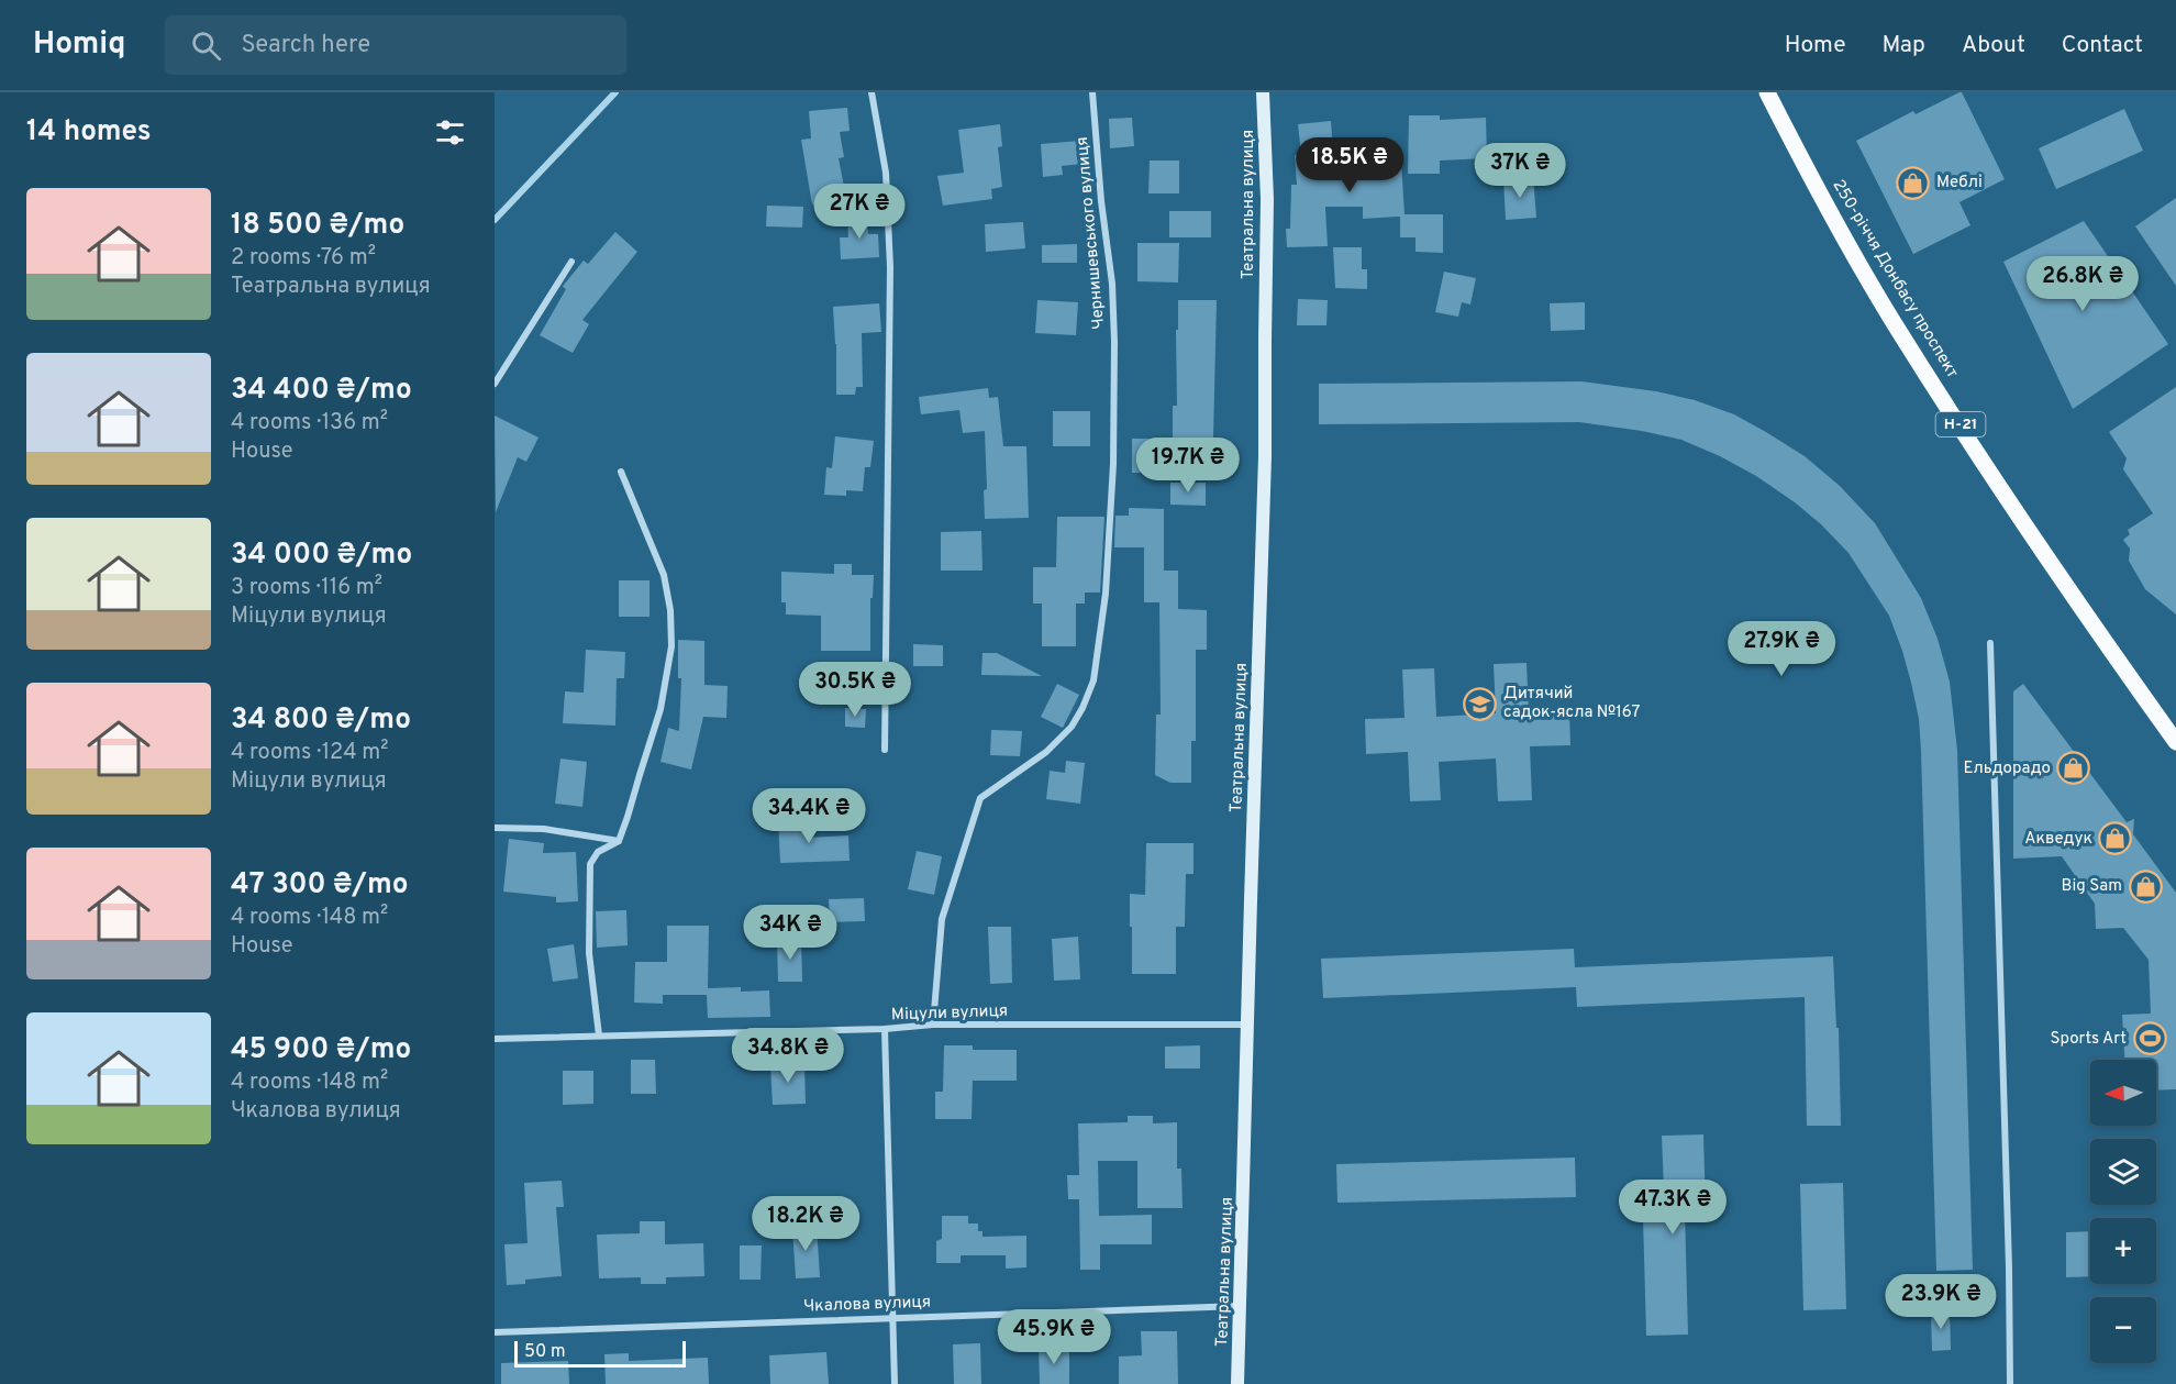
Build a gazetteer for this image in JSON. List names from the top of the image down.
{
  "streets": {
    "main road": ["250-річчя Донбасу проспект", "Н-21"],
    "street": [
      "Театральна вулиця",
      "Чернишевського вулиця",
      "Міцули вулиця",
      "Чкалова вулиця"
    ]
  },
  "crossings": [
    ["Театральна вулиця", "Міцули вулиця"],
    ["Театральна вулиця", "Чкалова вулиця"],
    ["Чернишевського вулиця", "Міцули вулиця"]
  ],
  "places": {
    "shop": [
      "Меблі",
      "Ельдорадо",
      "Акведук",
      "Big Sam"
    ],
    "school or university": ["Дитячий садок-ясла №167"],
    "sports": ["Sports Art"]
  },
  "scale_bar": "50 m",
  "north": "left",
  "page": {
    "header": "Homiq",
    "search": "Search here",
    "nav": [
      "Home",
      "Map",
      "About",
      "Contact"
    ],
    "heading": "14 homes",
    "price": [
      "18.5K ₴",
      "37K ₴",
      "27K ₴",
      "26.8K ₴",
      "19.7K ₴",
      "27.9K ₴",
      "30.5K ₴",
      "34.4K ₴",
      "34K ₴",
      "34.8K ₴",
      "47.3K ₴",
      "18.2K ₴",
      "23.9K ₴",
      "45.9K ₴"
    ],
    "list": [
      {
        "name": "18 500 ₴/mo",
        "note": "2 rooms · 76 m² · Театральна вулиця"
      },
      {
        "name": "34 400 ₴/mo",
        "note": "4 rooms · 136 m² · House"
      },
      {
        "name": "34 000 ₴/mo",
        "note": "3 rooms · 116 m² · Міцули вулиця"
      },
      {
        "name": "34 800 ₴/mo",
        "note": "4 rooms · 124 m² · Міцули вулиця"
      },
      {
        "name": "47 300 ₴/mo",
        "note": "4 rooms · 148 m² · House"
      },
      {
        "name": "45 900 ₴/mo",
        "note": "4 rooms · 148 m² · Чкалова вулиця"
      }
    ],
    "map_buttons": ["+", "−"],
    "scale": "50 m"
  }
}
